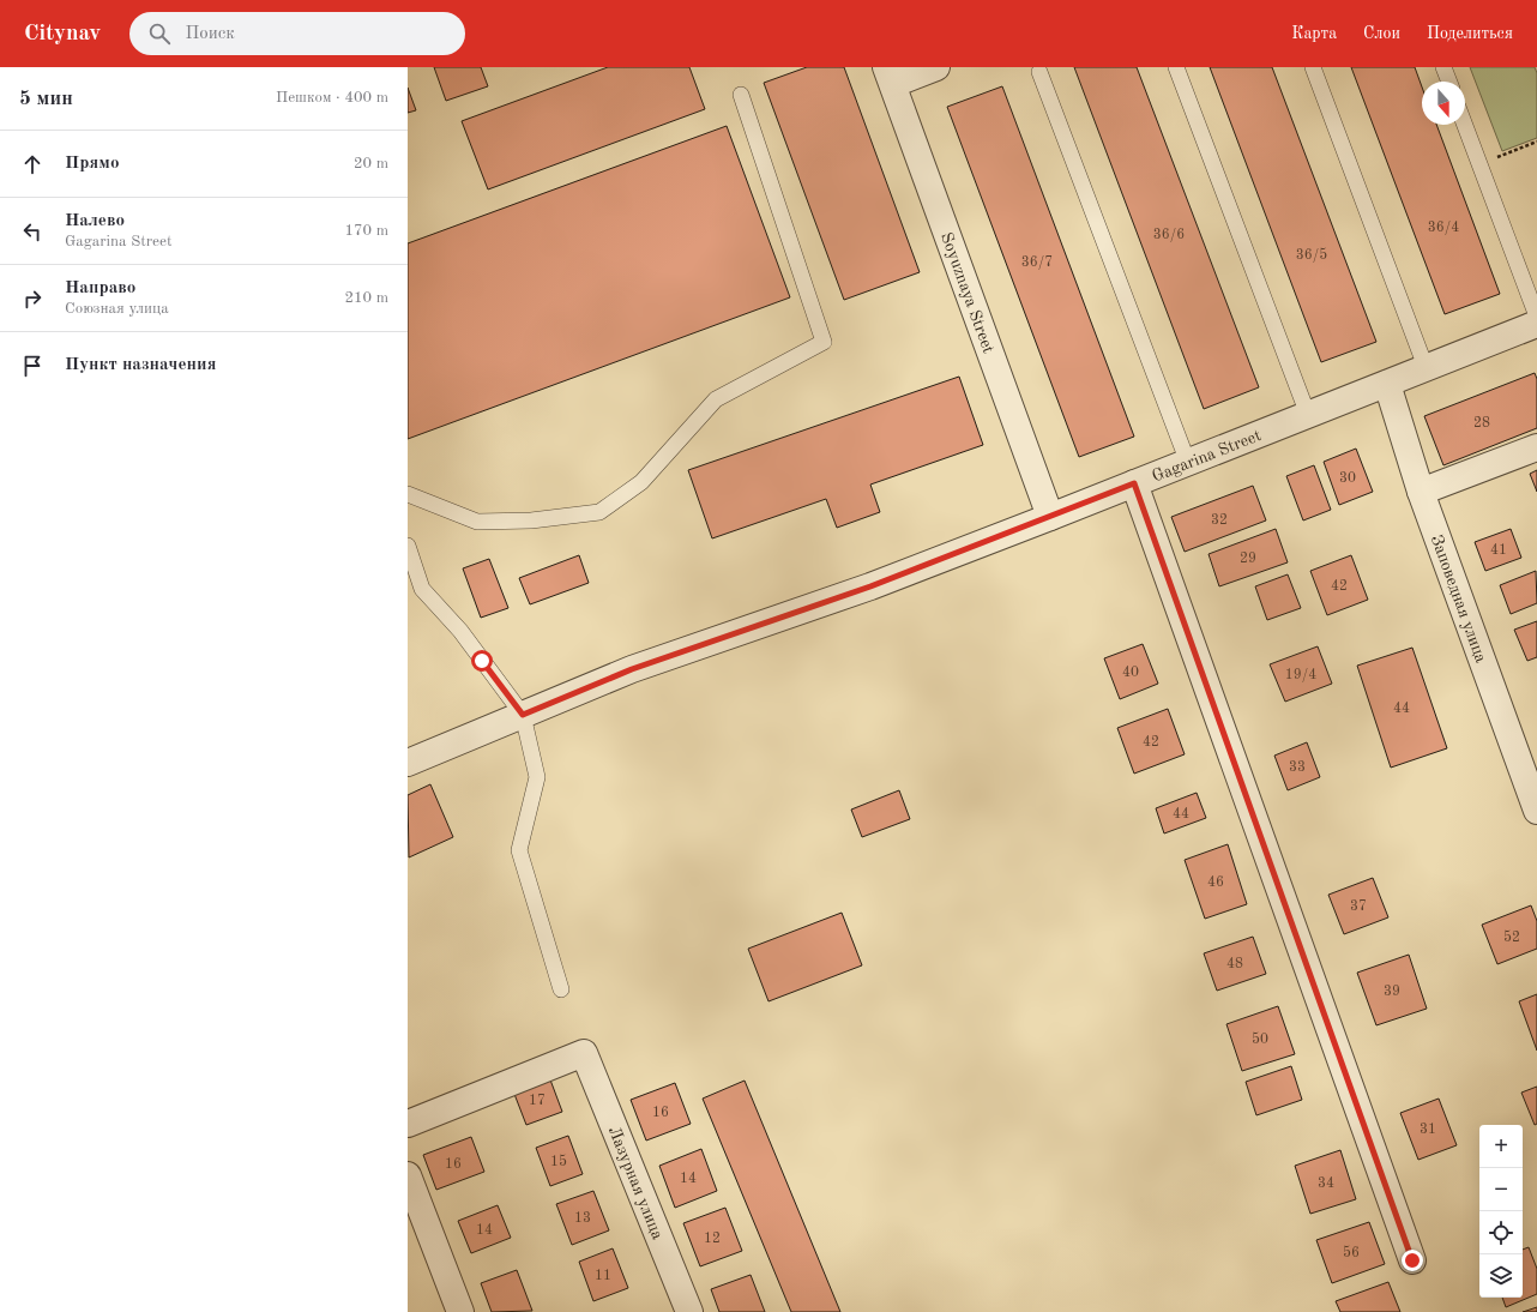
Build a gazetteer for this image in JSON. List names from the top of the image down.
{
  "streets": {
    "street": [
      "Soyuznaya Street",
      "Gagarina Street",
      "Заповедная улица",
      "Лазурная улица"
    ]
  },
  "crossings": [
    ["Soyuznaya Street", "Gagarina Street"],
    ["Gagarina Street", "Заповедная улица"]
  ],
  "house_numbers": [
    "36/4",
    "36/6",
    "36/5",
    "36/7",
    "28",
    "30",
    "32",
    "41",
    "29",
    "42",
    "40",
    "19/4",
    "44",
    "42",
    "33",
    "44",
    "46",
    "37",
    "52",
    "48",
    "39",
    "50",
    "17",
    "16",
    "31",
    "15",
    "16",
    "14",
    "34",
    "13",
    "14",
    "12",
    "56",
    "11"
  ],
  "north": "bottom",
  "page": {
    "header": "Citynav",
    "search": "Поиск",
    "nav": ["Карта", "Слои", "Поделиться"],
    "heading": ["5 мин", "Пешком · 400 m"],
    "list": [
      ["Прямо", "20 m"],
      ["Налево", "Gagarina Street", "170 m"],
      ["Направо", "Союзная улица", "210 m"],
      "Пункт назначения"
    ],
    "map_buttons": ["+", "−"]
  }
}
